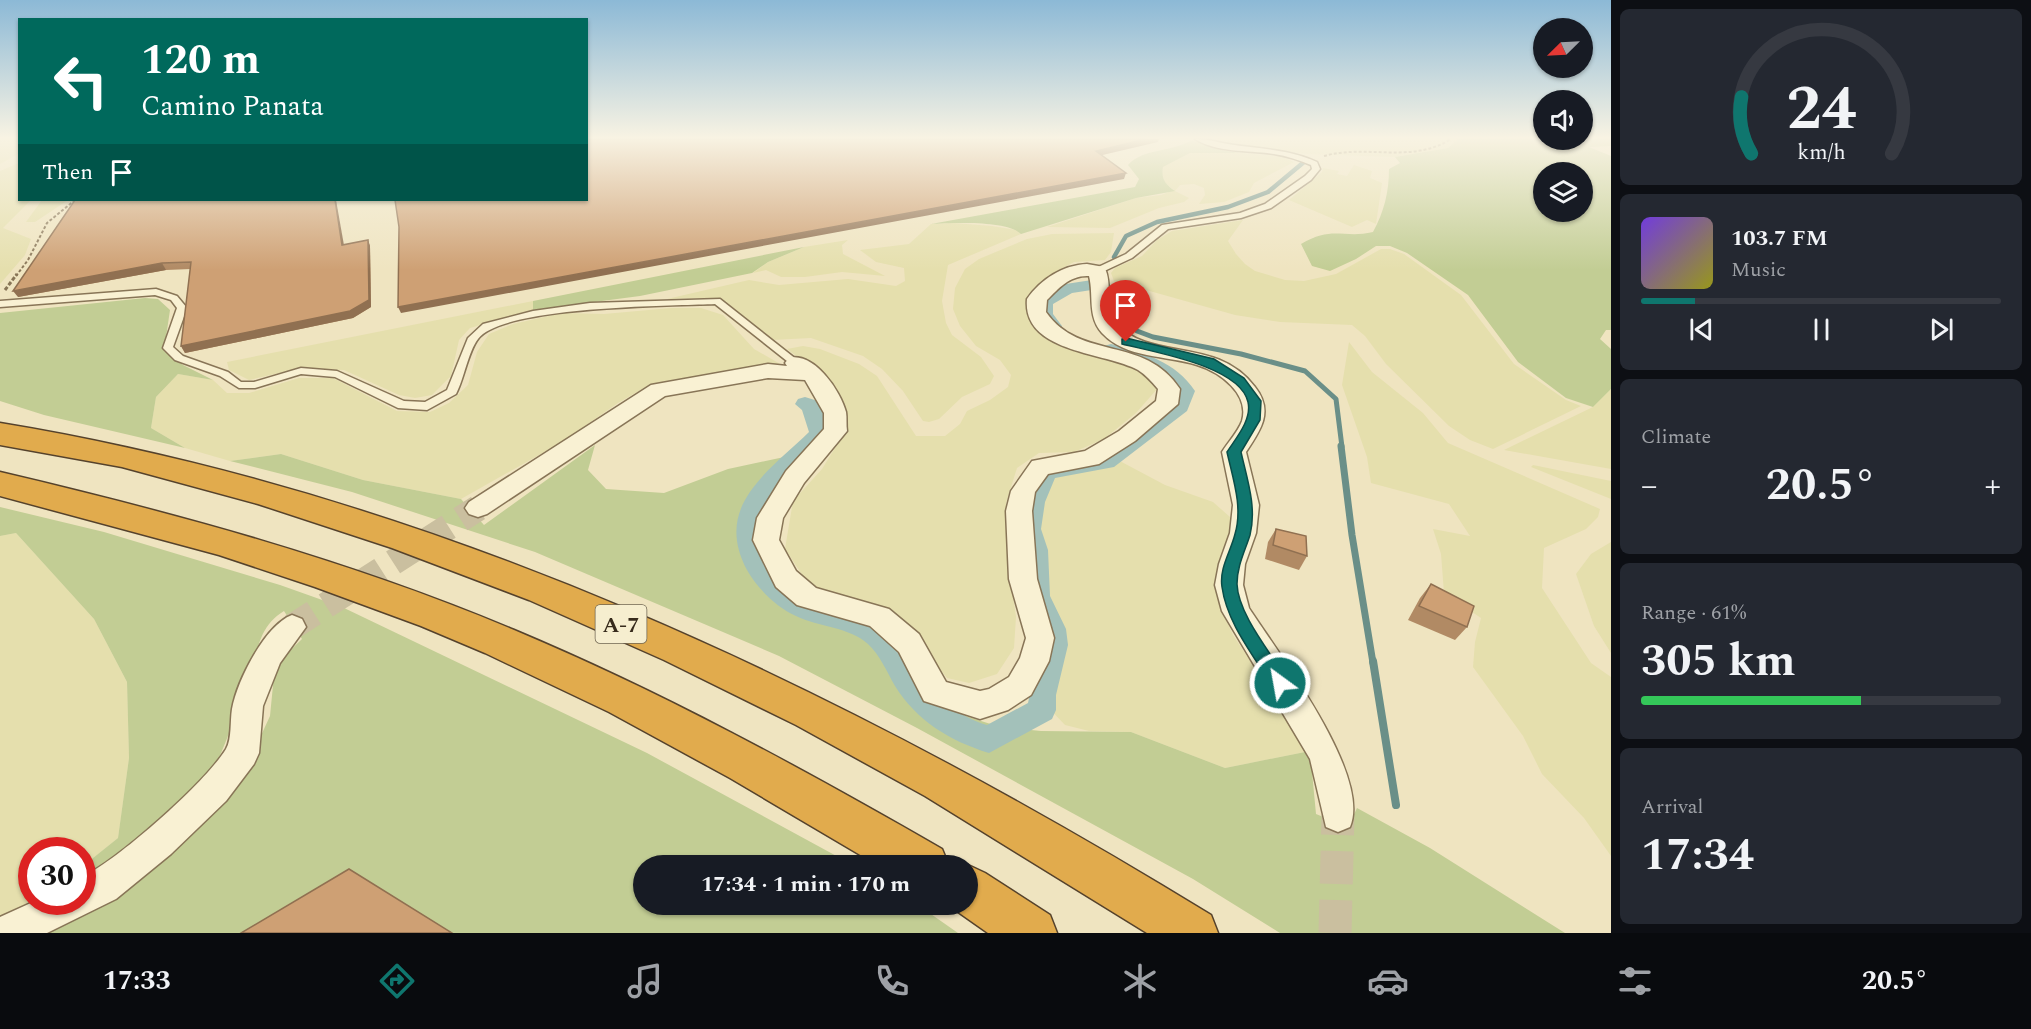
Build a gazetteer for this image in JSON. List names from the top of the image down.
{
  "streets": {
    "highway": ["A-7"]
  },
  "north": "bottom left",
  "page": {
    "turn": ["120 m", "Camino Panata"],
    "then": "Then",
    "song": ["103.7 FM", "Music"],
    "tile": [
      "Climate",
      ["Range · 61%", "305 km"],
      ["Arrival", "17:34"]
    ],
    "heat": ["−", "20.5°", "+"],
    "limit": "30",
    "trip": "17:34 · 1 min · 170 m",
    "tabs": ["17:33", "20.5°"],
    "gauge": ["24", "km/h"]
  }
}
